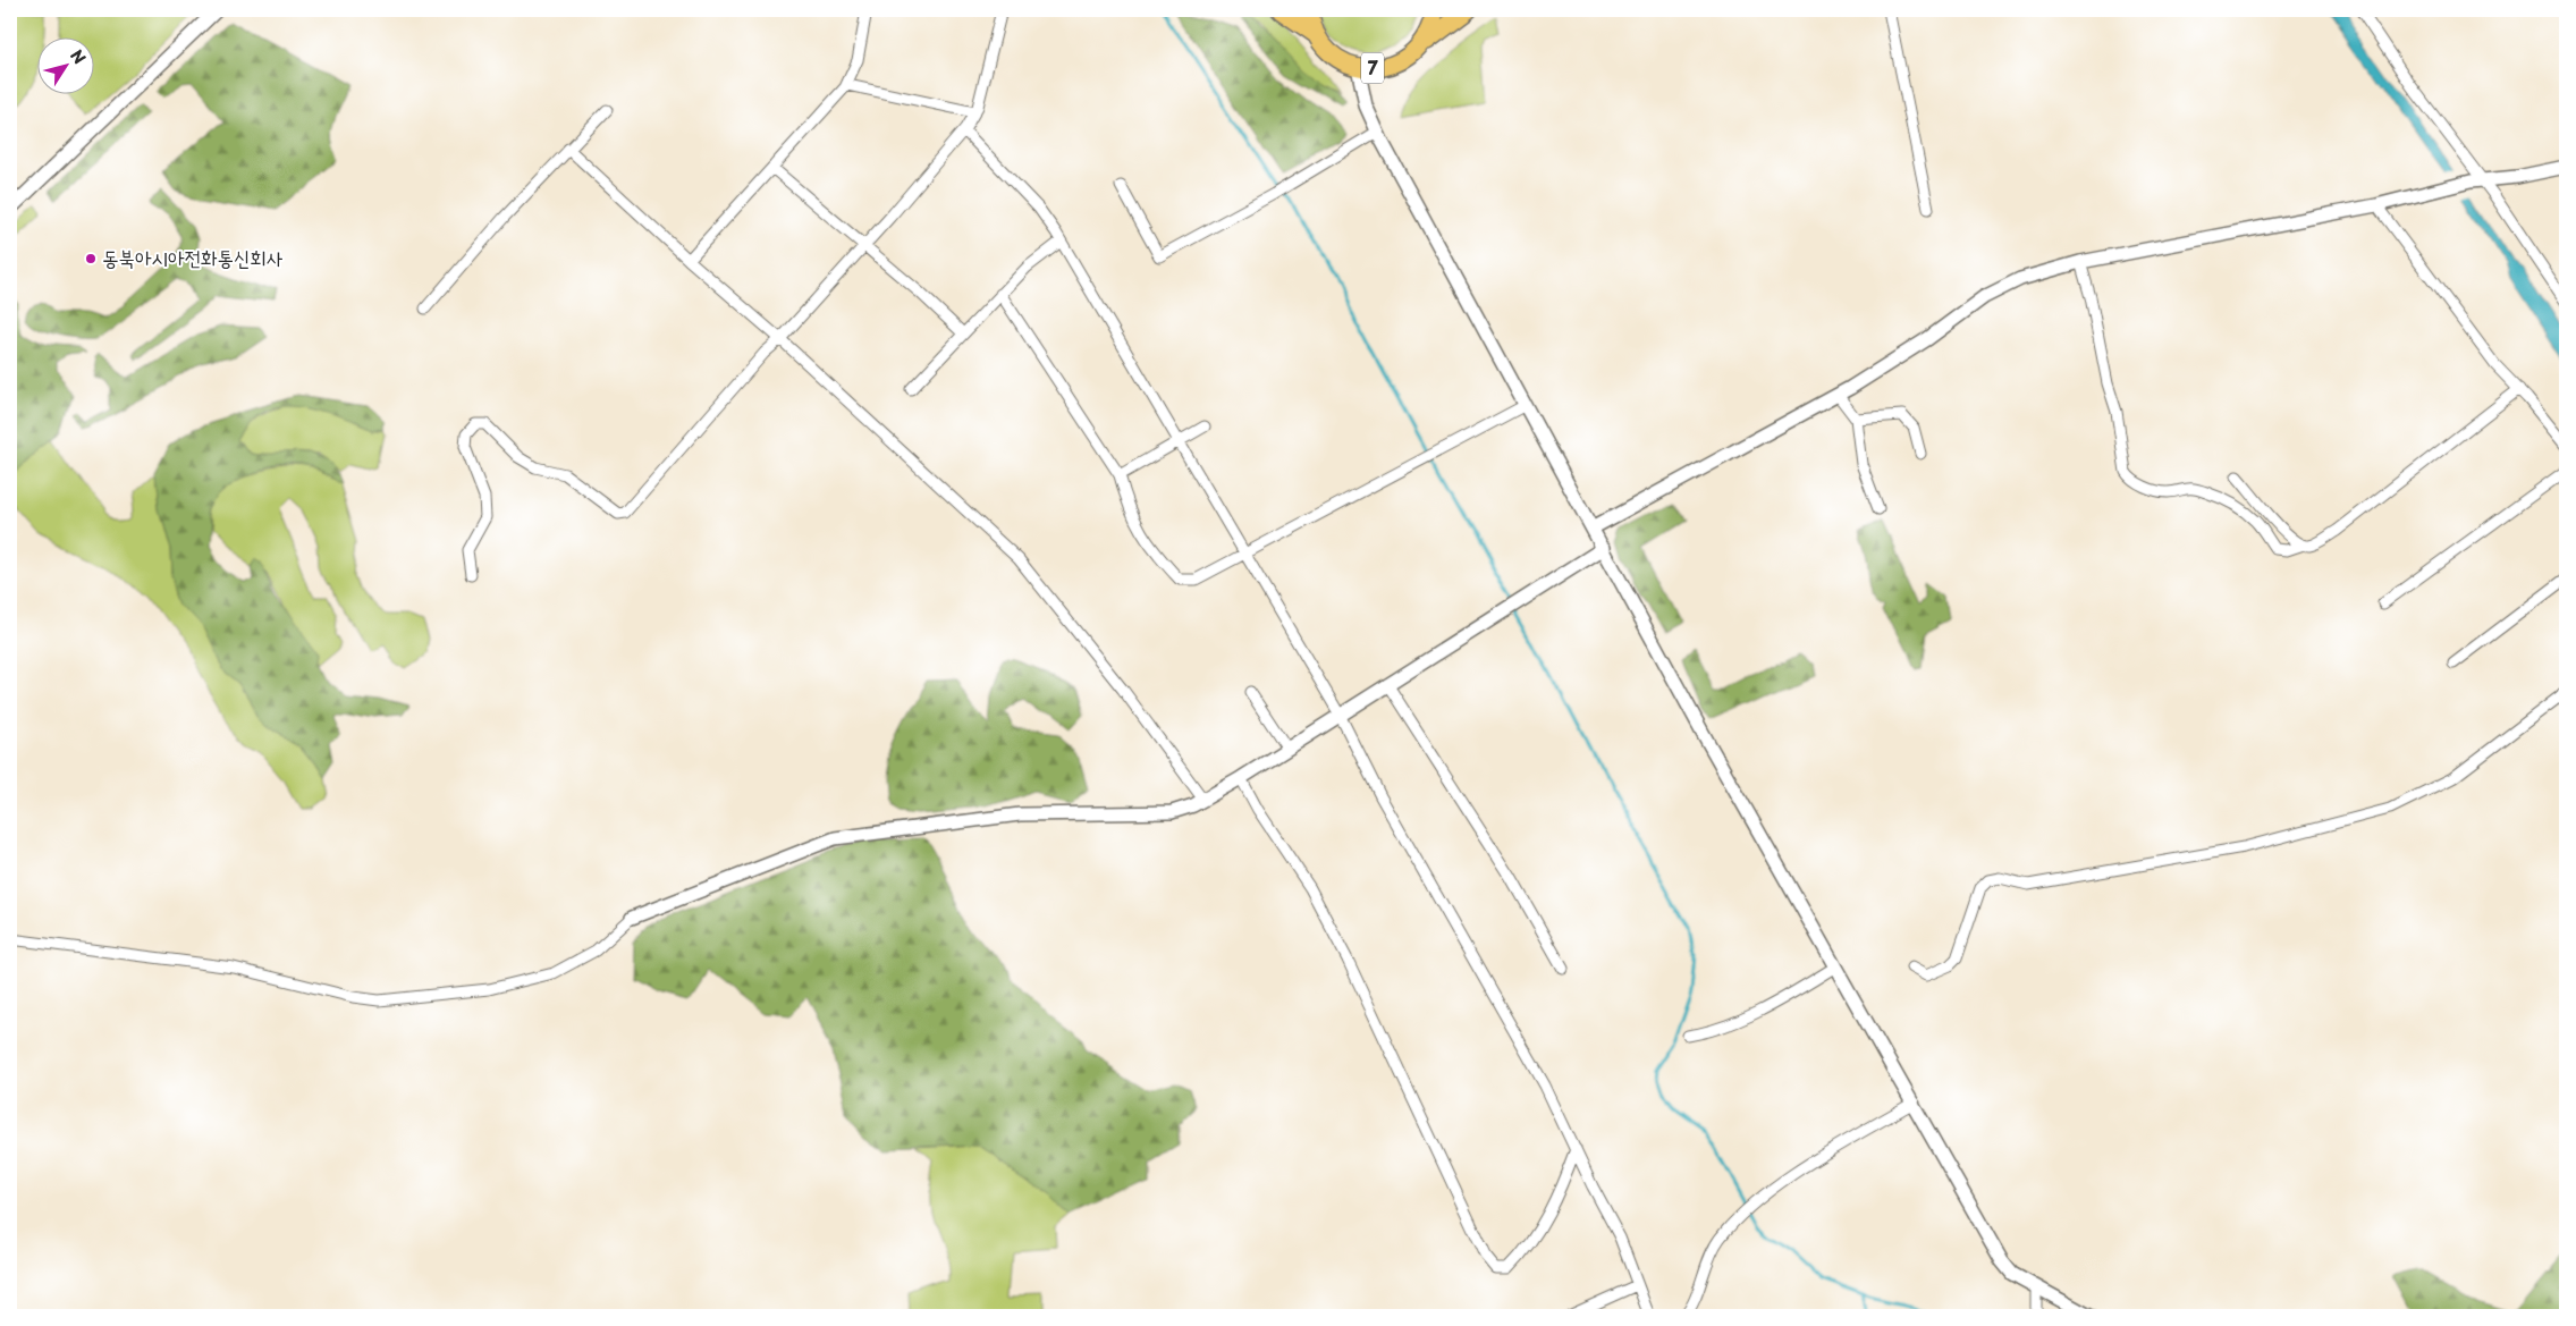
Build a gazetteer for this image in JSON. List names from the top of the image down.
{
  "streets": {
    "highway": ["7"]
  },
  "places": ["동북아시아전화통신회사"],
  "north": "top right"
}
